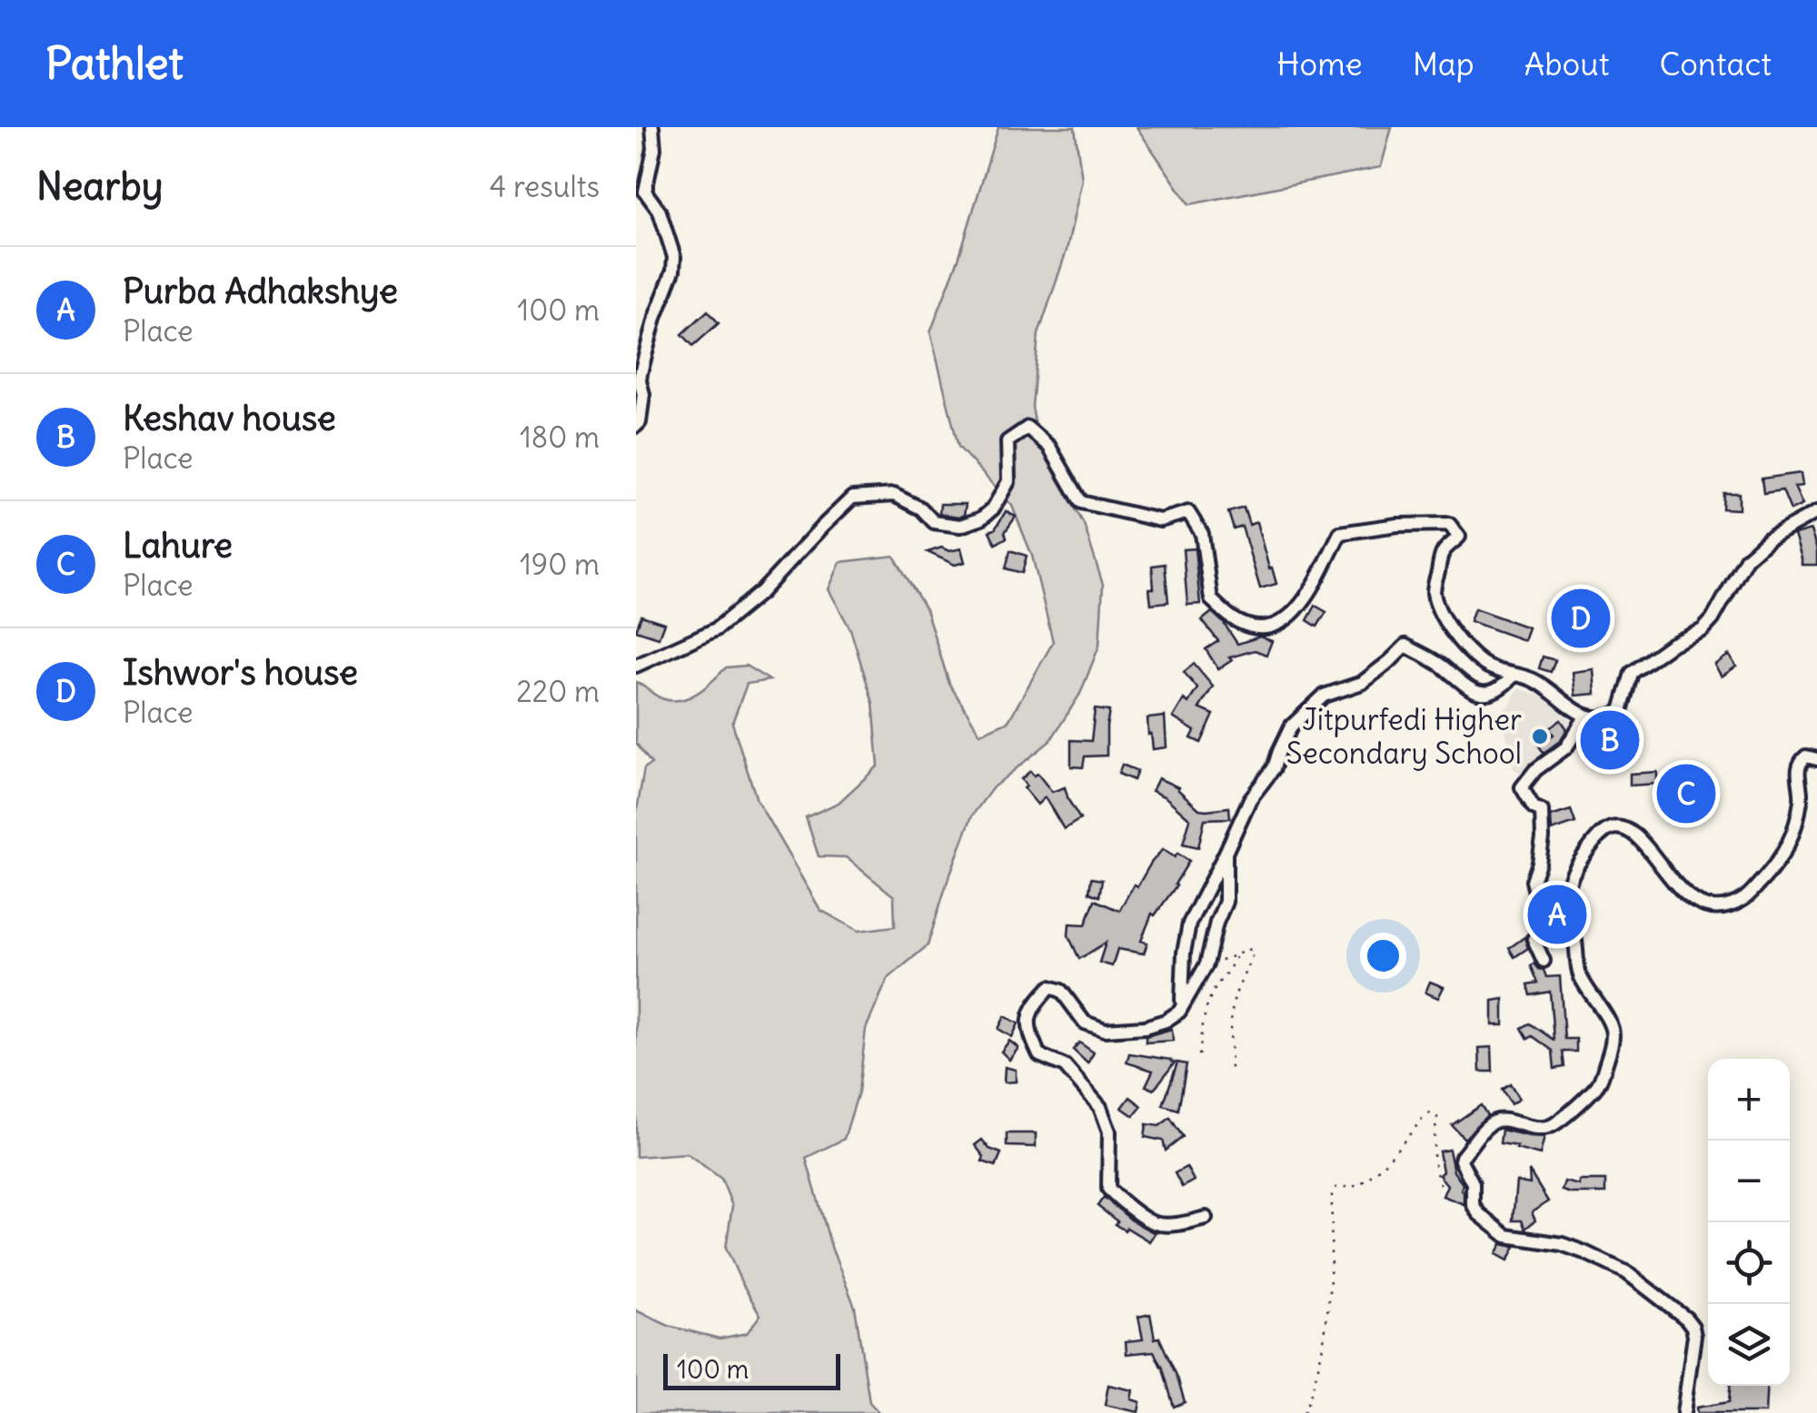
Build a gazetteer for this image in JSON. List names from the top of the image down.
{
  "places": ["Jitpurfedi Higher Secondary School"],
  "scale_bar": "100 m",
  "page": {
    "header": "Pathlet",
    "nav": [
      "Home",
      "Map",
      "About",
      "Contact"
    ],
    "heading": ["Nearby", "4 results"],
    "list": [
      {
        "mark": "A",
        "name": "Purba Adhakshye",
        "note": "Place",
        "value": "100 m"
      },
      {
        "mark": "B",
        "name": "Keshav house",
        "note": "Place",
        "value": "180 m"
      },
      {
        "mark": "C",
        "name": "Lahure",
        "note": "Place",
        "value": "190 m"
      },
      {
        "mark": "D",
        "name": "Ishwor's house",
        "note": "Place",
        "value": "220 m"
      }
    ],
    "pins": [
      "D",
      "B",
      "C",
      "A"
    ],
    "map_buttons": ["+", "−"],
    "scale": "100 m"
  }
}
